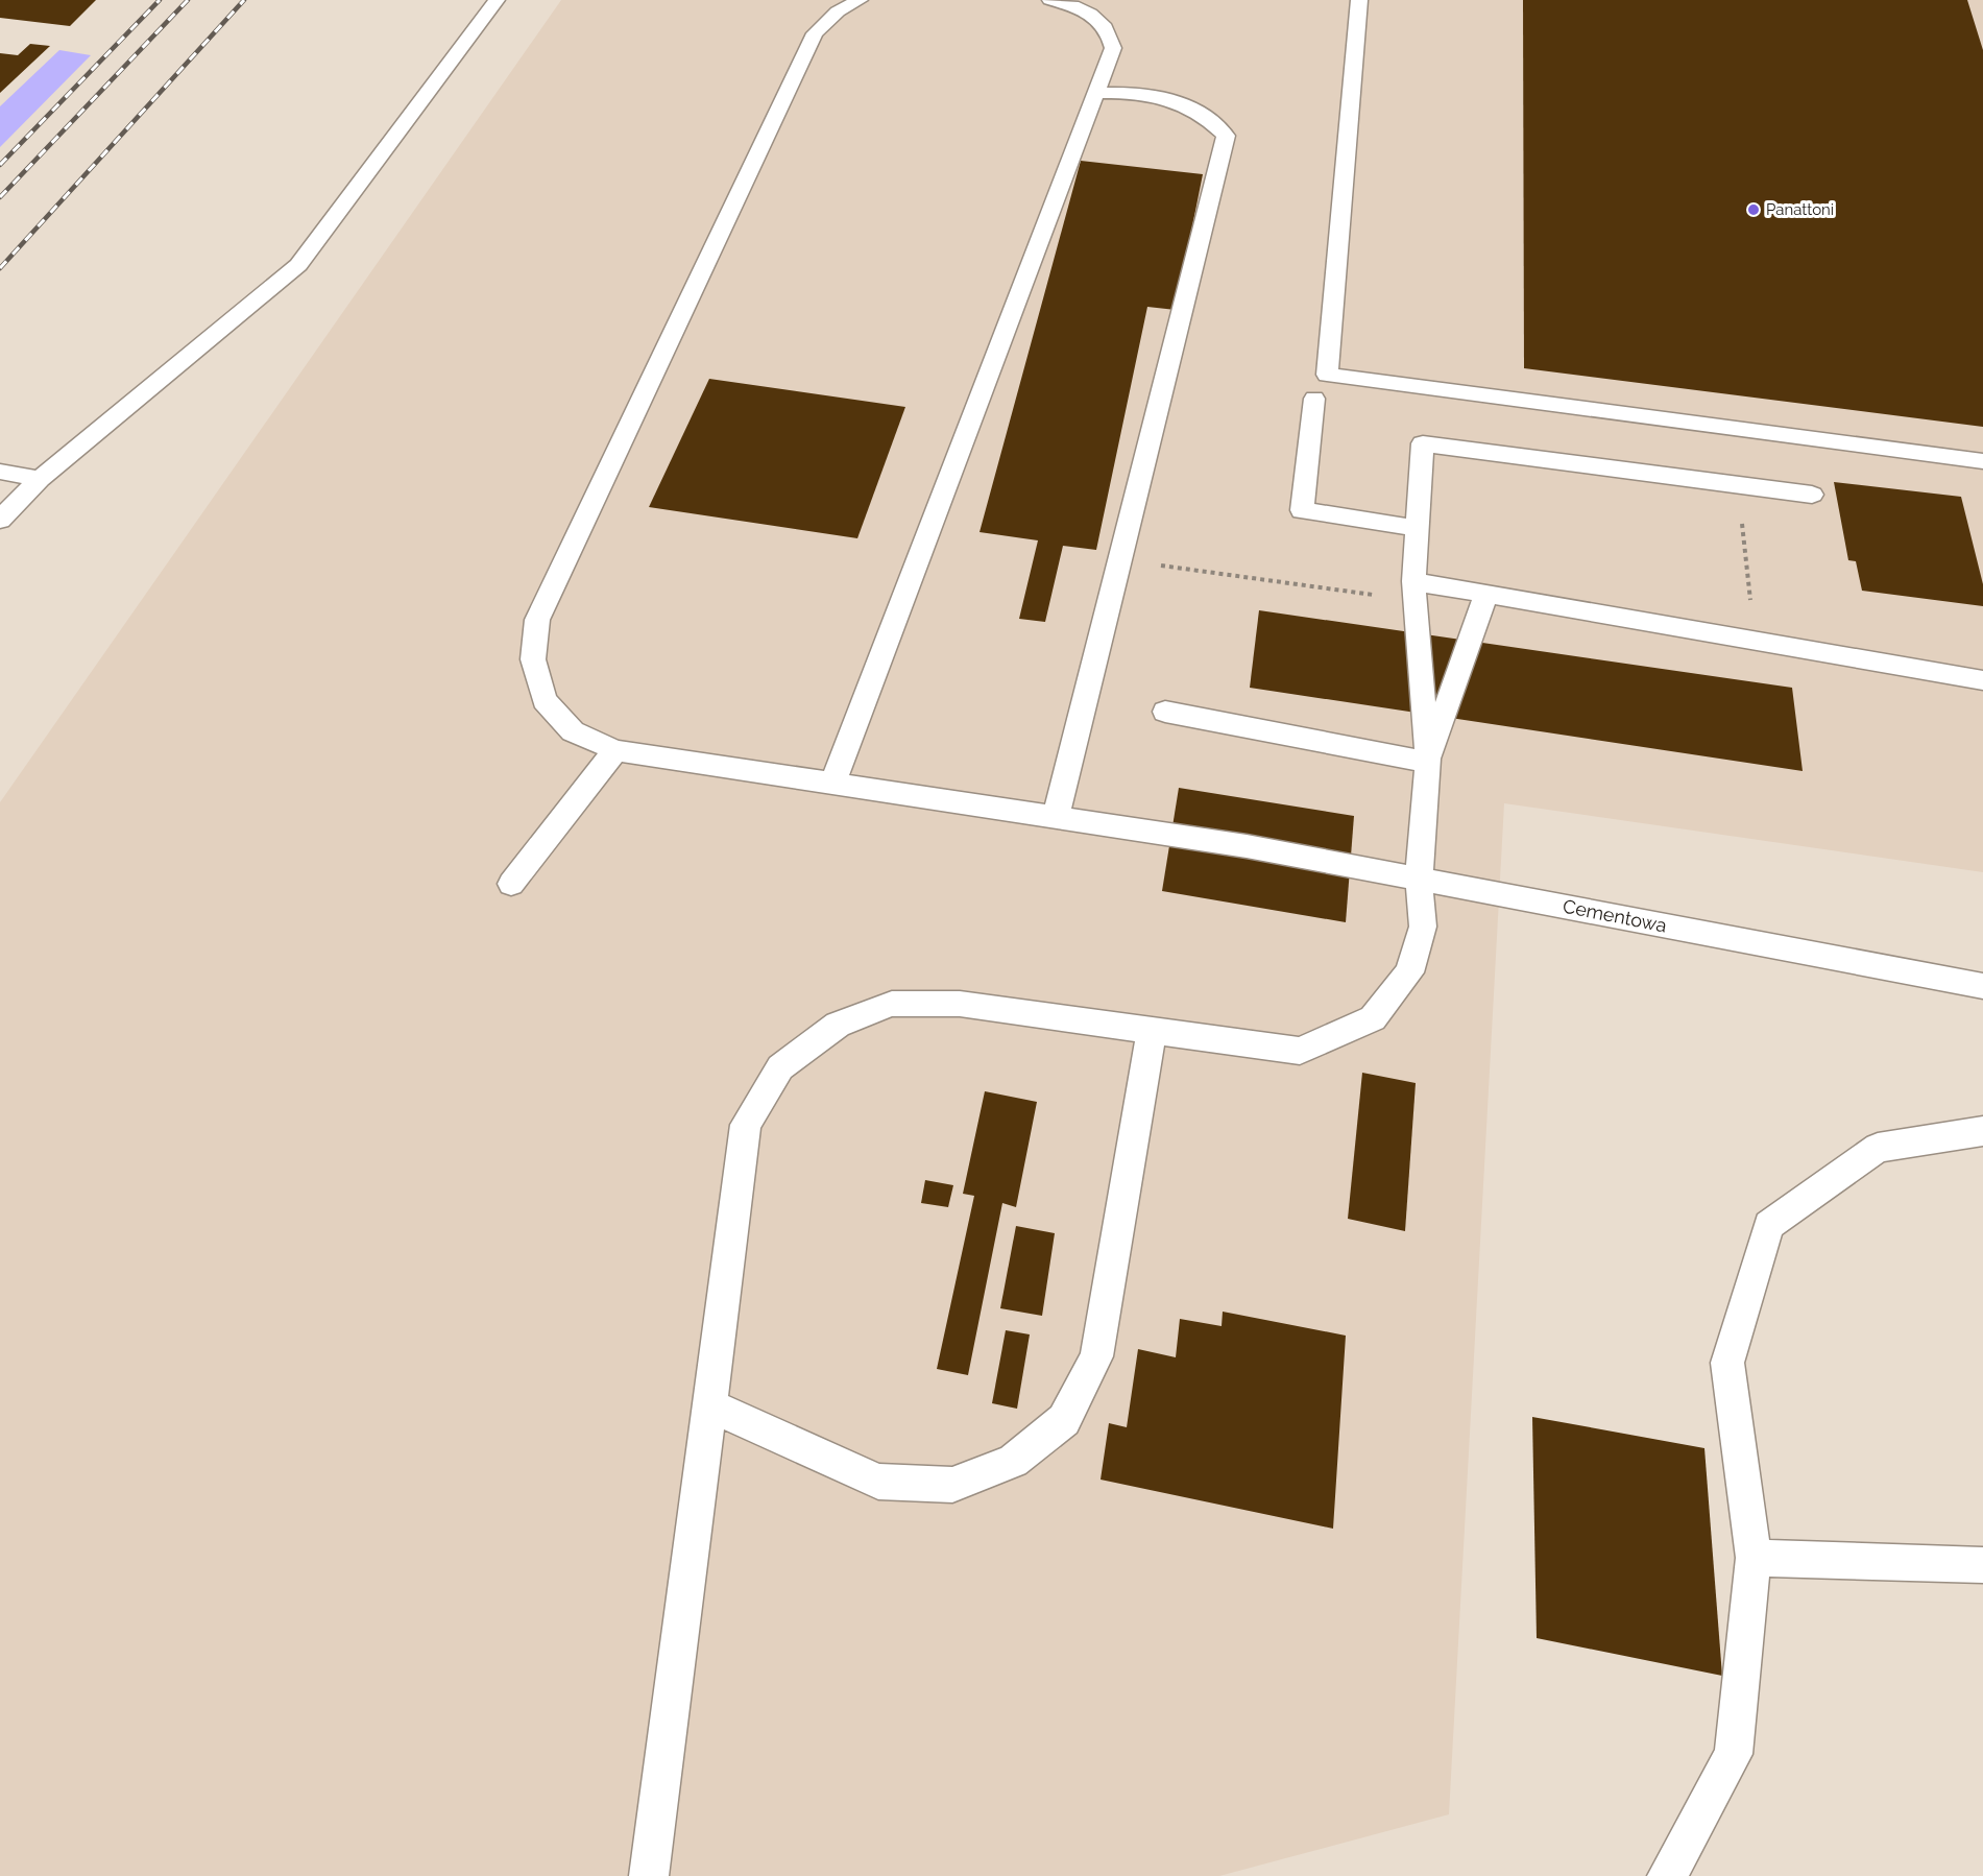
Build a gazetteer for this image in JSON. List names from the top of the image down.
{
  "streets": {
    "lane": ["Cementowa"]
  },
  "places": ["Panattoni"]
}
